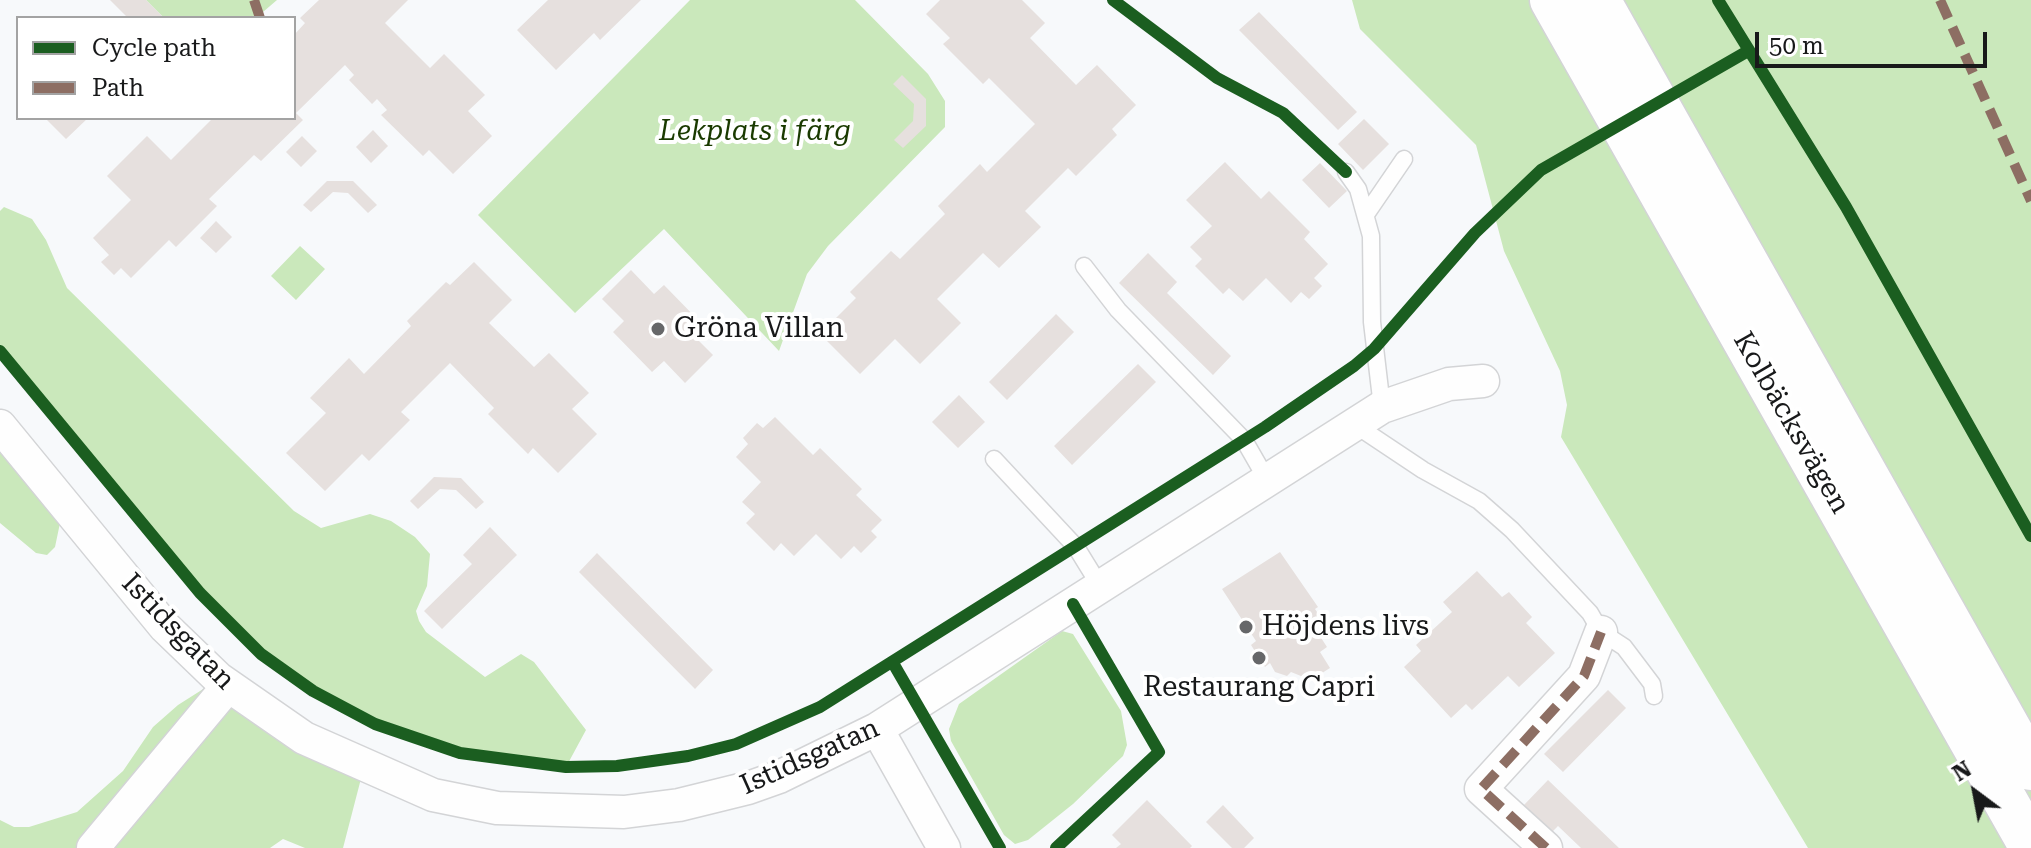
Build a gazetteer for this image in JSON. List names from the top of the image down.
{
  "streets": {
    "highway": ["Kolbäcksvägen"],
    "street": ["Istidsgatan"]
  },
  "parks": ["Lekplats i färg"],
  "places": ["Gröna Villan", "Höjdens livs", "Restaurang Capri"],
  "legend": ["Cycle path", "Path"],
  "scale_bar": "50 m",
  "north": "top left"
}
